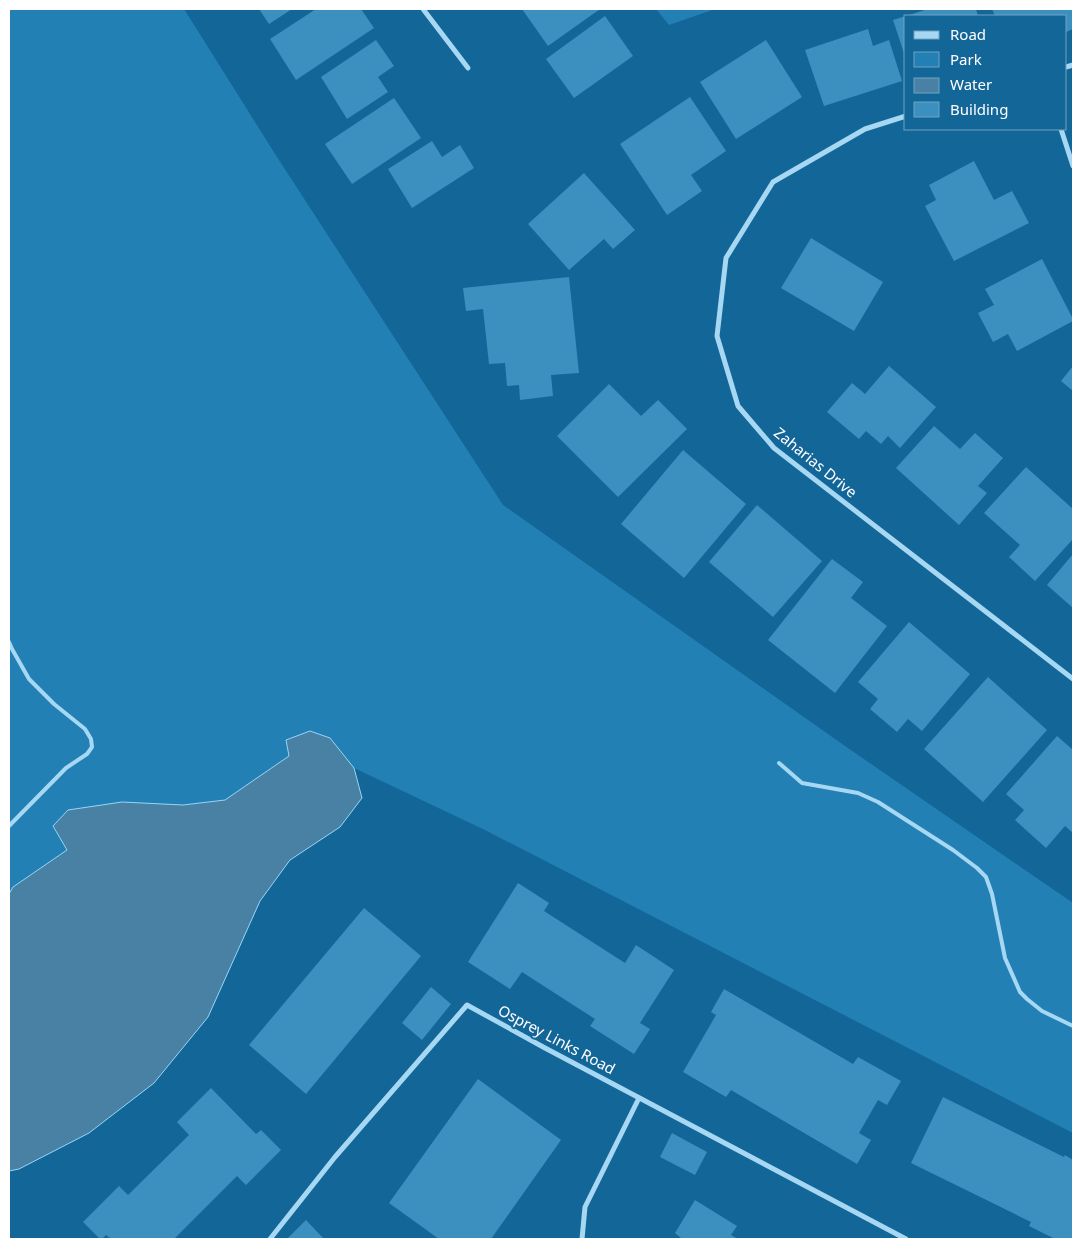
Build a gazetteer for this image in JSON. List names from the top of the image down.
{
  "streets": {
    "street": ["Zaharias Drive", "Osprey Links Road"]
  },
  "legend": [
    "Road",
    "Park",
    "Water",
    "Building"
  ]
}
